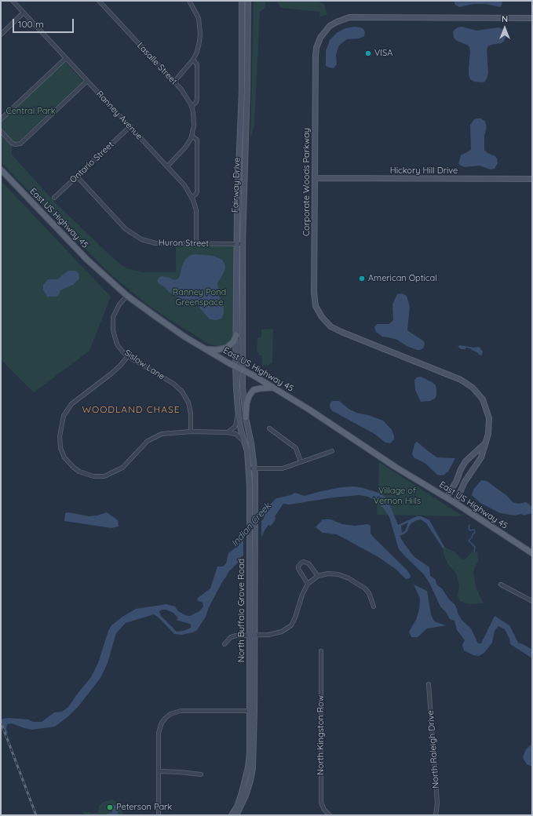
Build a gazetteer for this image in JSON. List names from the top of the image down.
{
  "streets": {
    "main road": [
      "Hickory Hill Drive",
      "Corporate Woods Parkway",
      "Fairway Drive",
      "East US Highway 45",
      "North Buffalo Grove Road"
    ],
    "street": [
      "Lasalle Street",
      "Ranney Avenue",
      "Ontario Street",
      "Huron Street",
      "Sislow Lane",
      "North Kingston Row",
      "North Raleigh Drive"
    ]
  },
  "crossings": [
    ["Lasalle Street", "Ranney Avenue"],
    ["Ranney Avenue", "Ontario Street"],
    ["Ranney Avenue", "Huron Street"],
    ["Ontario Street", "Huron Street"],
    ["Hickory Hill Drive", "Corporate Woods Parkway"],
    ["Corporate Woods Parkway", "East US Highway 45"],
    ["Fairway Drive", "East US Highway 45"],
    ["Fairway Drive", "Huron Street"],
    ["Fairway Drive", "North Buffalo Grove Road"],
    ["East US Highway 45", "Sislow Lane"],
    ["East US Highway 45", "North Buffalo Grove Road"]
  ],
  "districts": ["WOODLAND CHASE"],
  "water": ["Indian Creek"],
  "parks": ["Central Park", "Ranney Pond Greenspace", "Village of Vernon Hills"],
  "places": ["VISA", "American Optical", "Peterson Park"],
  "scale_bar": "100 m",
  "north": "top"
}
